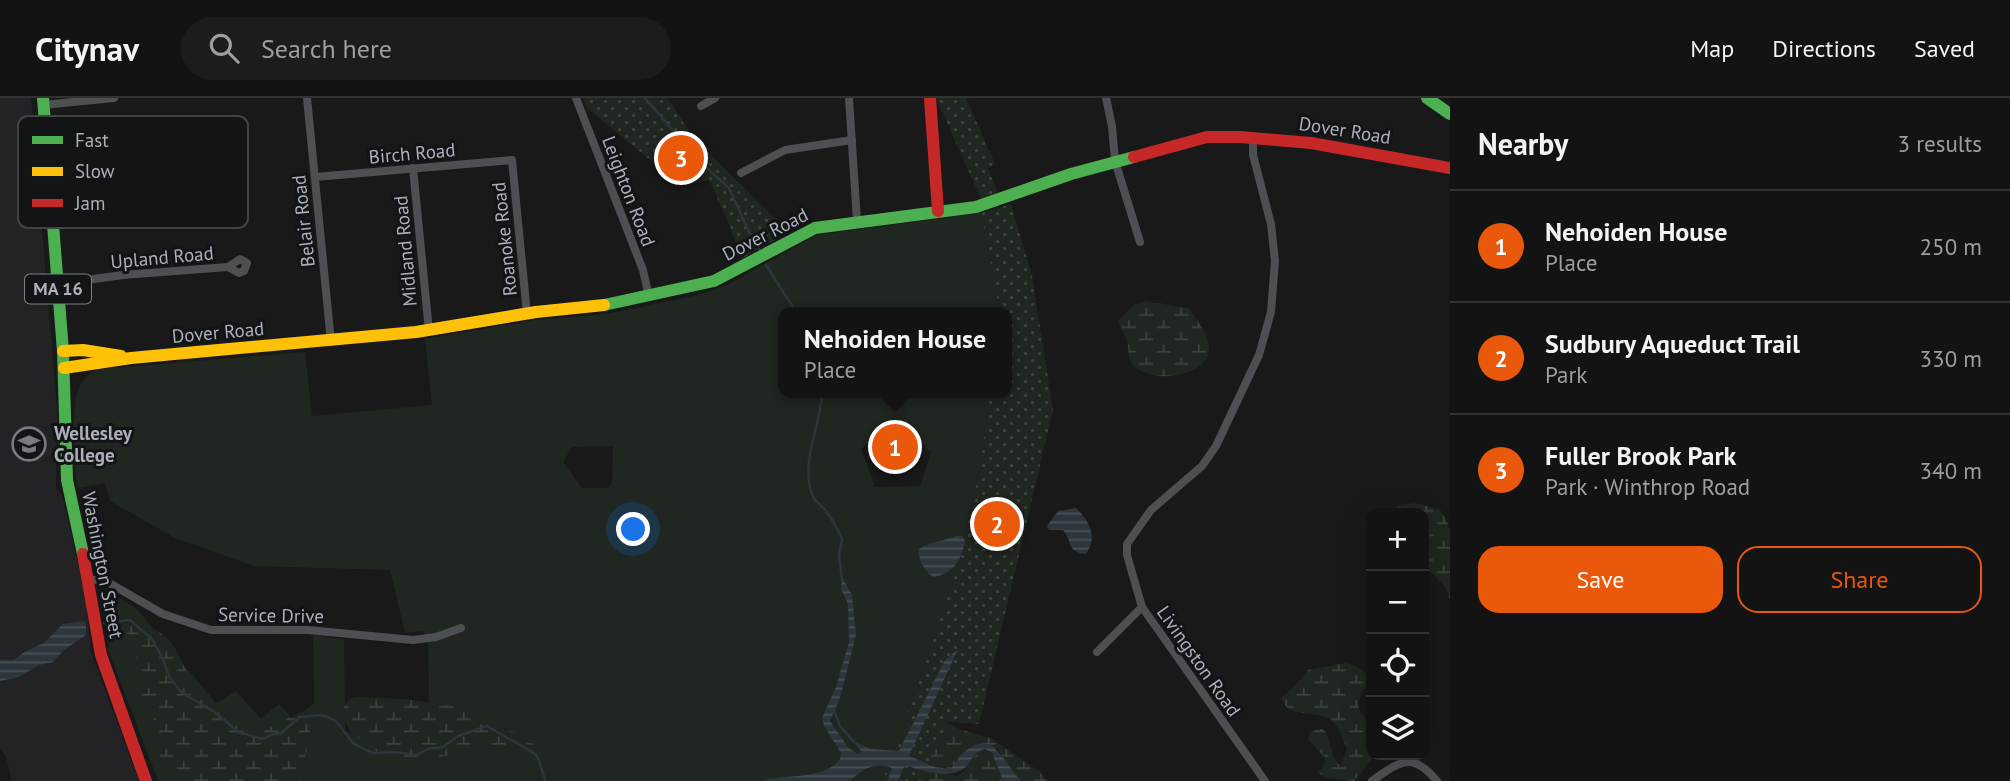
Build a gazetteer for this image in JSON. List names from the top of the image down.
{
  "streets": {
    "street": [
      "Dover Road",
      "Birch Road",
      "Leighton Road",
      "Belair Road",
      "Roanoke Road",
      "Midland Road",
      "Upland Road",
      "MA 16",
      "Washington Street",
      "Service Drive",
      "Livingston Road"
    ]
  },
  "crossings": [
    ["Dover Road", "Leighton Road"],
    ["Dover Road", "Belair Road"],
    ["Dover Road", "Roanoke Road"],
    ["Dover Road", "Midland Road"],
    ["Dover Road", "Washington Street"],
    ["Dover Road", "Livingston Road"],
    ["Birch Road", "Belair Road"],
    ["Birch Road", "Roanoke Road"],
    ["Birch Road", "Midland Road"],
    ["Upland Road", "Washington Street"],
    ["Washington Street", "Service Drive"]
  ],
  "places": {
    "school or university": ["Wellesley College"]
  },
  "legend": ["Fast", "Slow", "Jam"],
  "page": {
    "header": "Citynav",
    "search": "Search here",
    "nav": ["Map", "Directions", "Saved"],
    "heading": ["Nearby", "3 results"],
    "pins": ["3", "1", "2"],
    "list": [
      {
        "mark": "1",
        "name": "Nehoiden House",
        "note": "Place",
        "value": "250 m"
      },
      {
        "mark": "2",
        "name": "Sudbury Aqueduct Trail",
        "note": "Park",
        "value": "330 m"
      },
      {
        "mark": "3",
        "name": "Fuller Brook Park",
        "note": "Park · Winthrop Road",
        "value": "340 m"
      }
    ],
    "popup": ["Nehoiden House", "Place"],
    "map_buttons": ["+", "−"],
    "buttons": ["Save", "Share"]
  }
}
